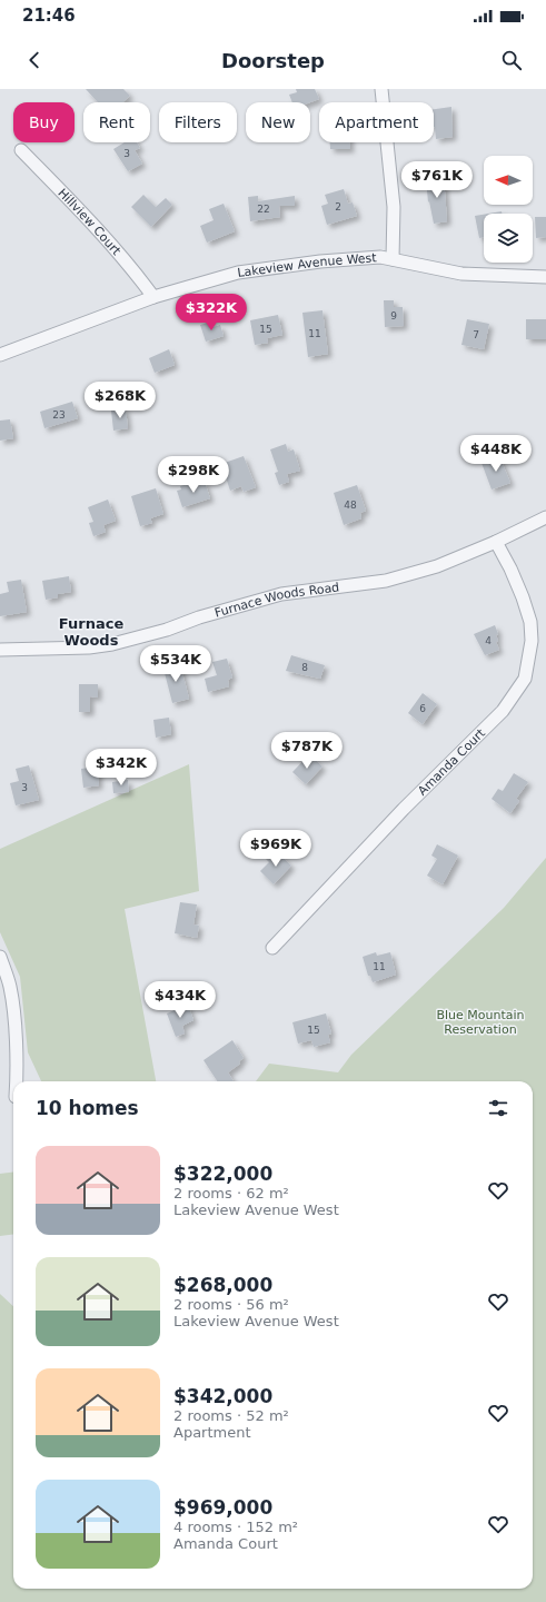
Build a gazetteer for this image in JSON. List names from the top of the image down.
{
  "streets": {
    "street": [
      "Hillview Court",
      "Lakeview Avenue West",
      "Furnace Woods Road",
      "Amanda Court"
    ]
  },
  "crossings": [
    ["Hillview Court", "Lakeview Avenue West"],
    ["Furnace Woods Road", "Amanda Court"]
  ],
  "districts": ["Furnace Woods"],
  "parks": ["Blue Mountain Reservation"],
  "house_numbers": [
    "3",
    "2",
    "22",
    "9",
    "15",
    "11",
    "7",
    "23",
    "48",
    "4",
    "8",
    "6",
    "3",
    "11",
    "15"
  ],
  "north": "left",
  "page": {
    "status": "21:46",
    "header": "Doorstep",
    "chip": [
      "Buy",
      "Rent",
      "Filters",
      "New",
      "Apartment"
    ],
    "price": [
      "$761K",
      "$322K",
      "$268K",
      "$448K",
      "$298K",
      "$534K",
      "$787K",
      "$342K",
      "$969K",
      "$434K"
    ],
    "heading": "10 homes",
    "list": [
      {
        "name": "$322,000",
        "note": "2 rooms · 62 m² · Lakeview Avenue West"
      },
      {
        "name": "$268,000",
        "note": "2 rooms · 56 m² · Lakeview Avenue West"
      },
      {
        "name": "$342,000",
        "note": "2 rooms · 52 m² · Apartment"
      },
      {
        "name": "$969,000",
        "note": "4 rooms · 152 m² · Amanda Court"
      }
    ]
  }
}
